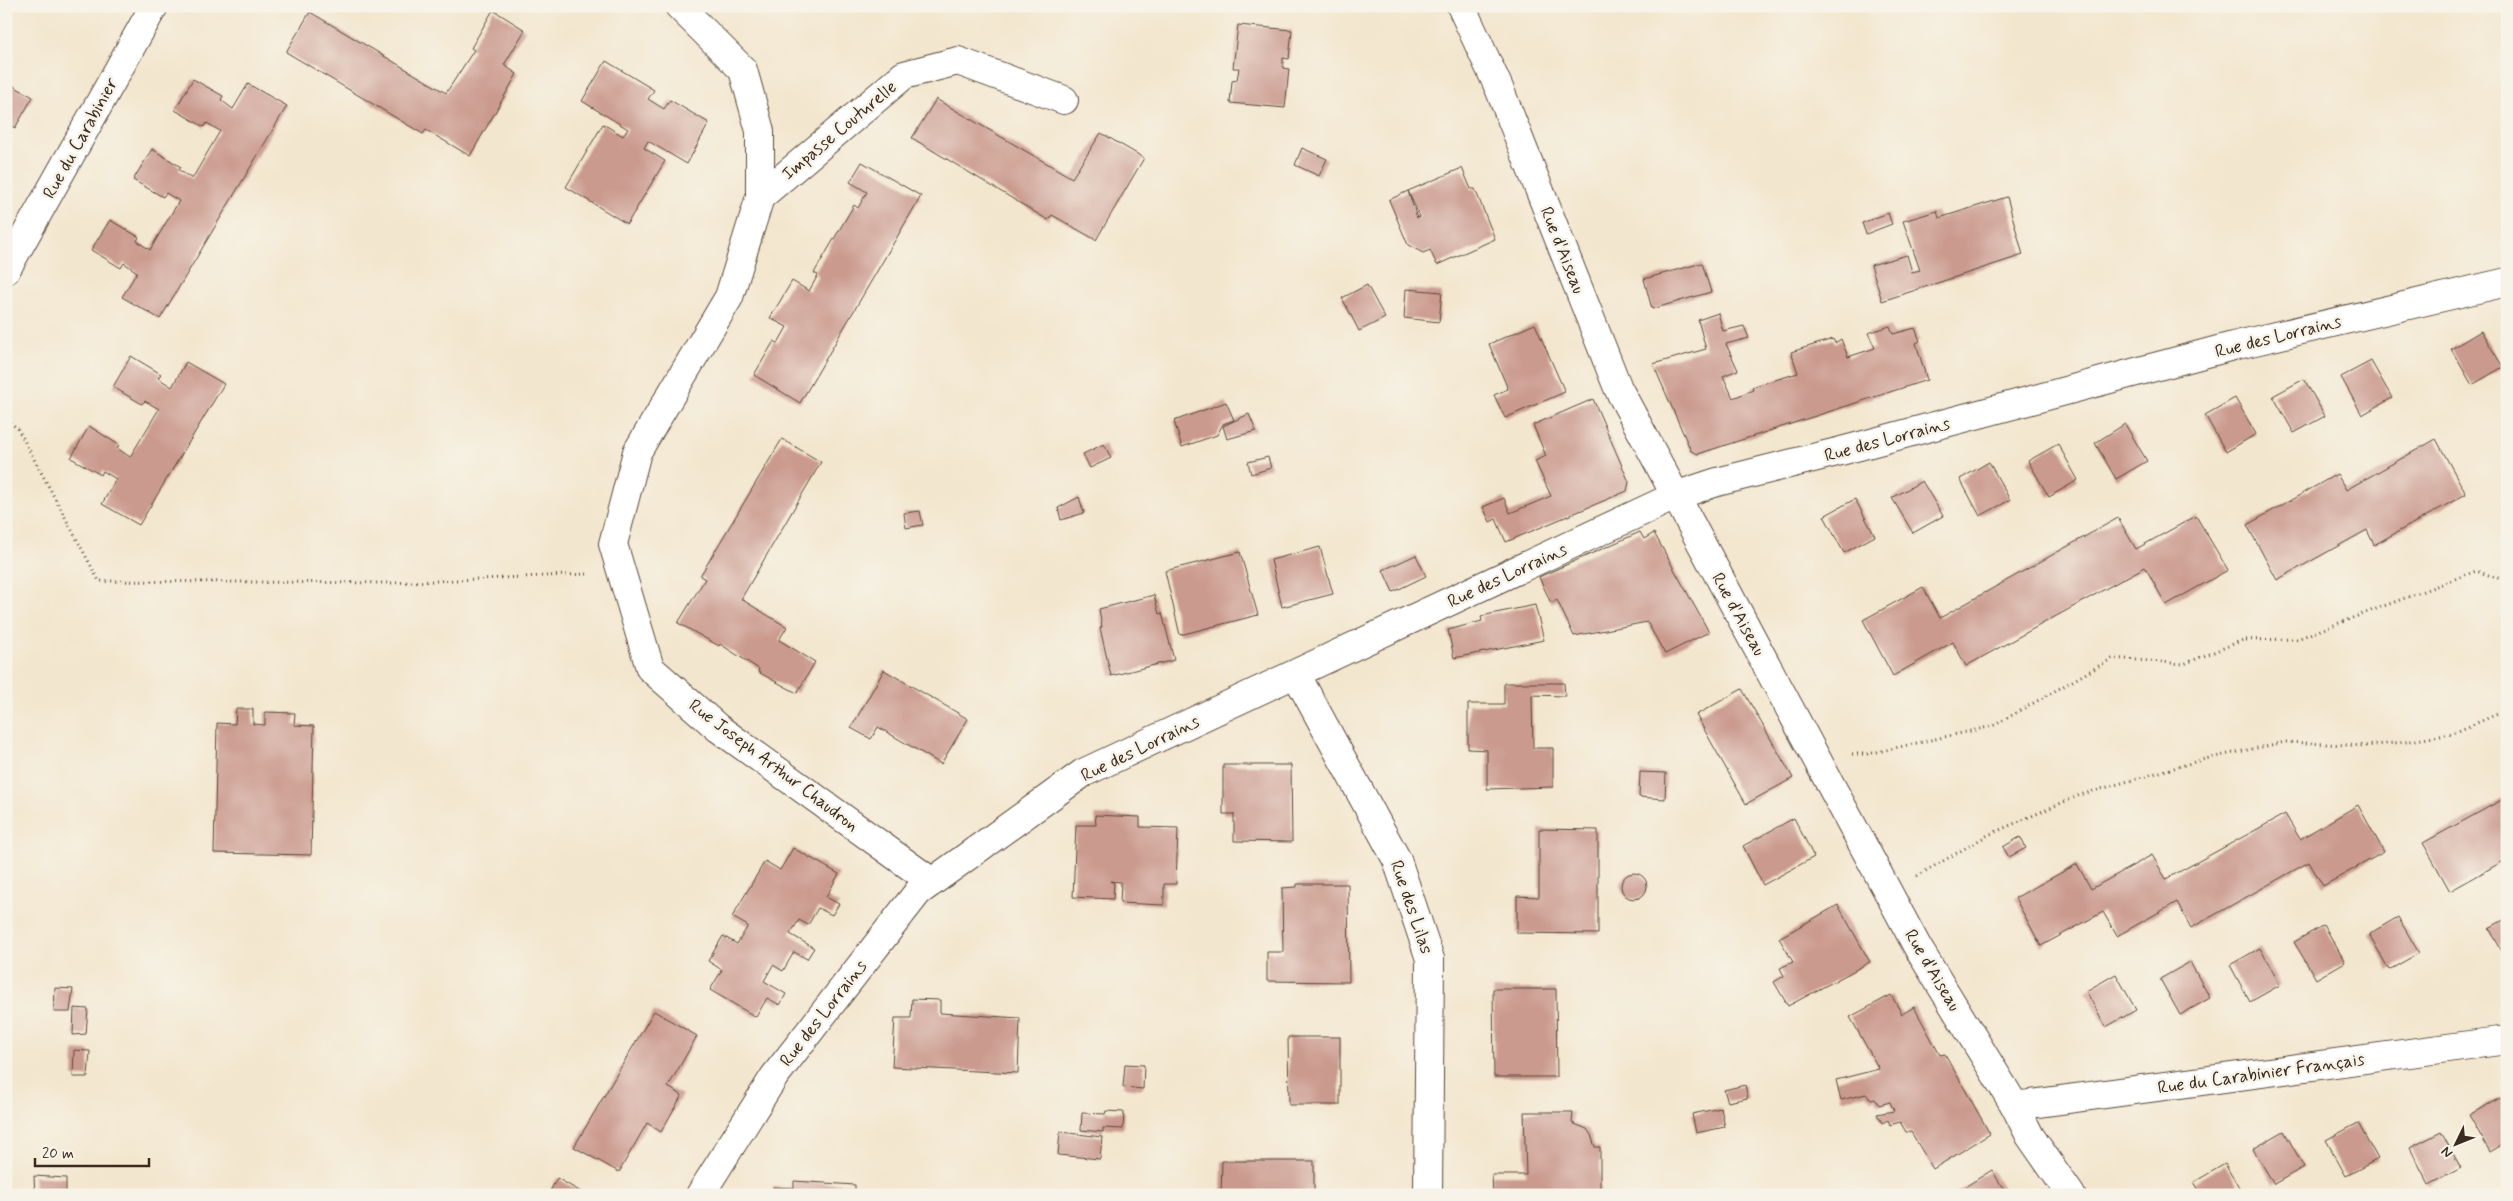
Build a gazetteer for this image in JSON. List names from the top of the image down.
{
  "streets": {
    "street": [
      "Impasse Couturelle",
      "Rue du Carabinier",
      "Rue d'Aiseau",
      "Rue des Lorrains",
      "Rue Joseph Arthur Chaudron",
      "Rue des Lilas",
      "Rue du Carabinier Français"
    ]
  },
  "crossings": [
    ["Impasse Couturelle", "Rue Joseph Arthur Chaudron"],
    ["Rue d'Aiseau", "Rue des Lorrains"],
    ["Rue d'Aiseau", "Rue du Carabinier Français"],
    ["Rue des Lorrains", "Rue Joseph Arthur Chaudron"],
    ["Rue des Lorrains", "Rue des Lilas"]
  ],
  "scale_bar": "20 m",
  "north": "bottom left"
}
